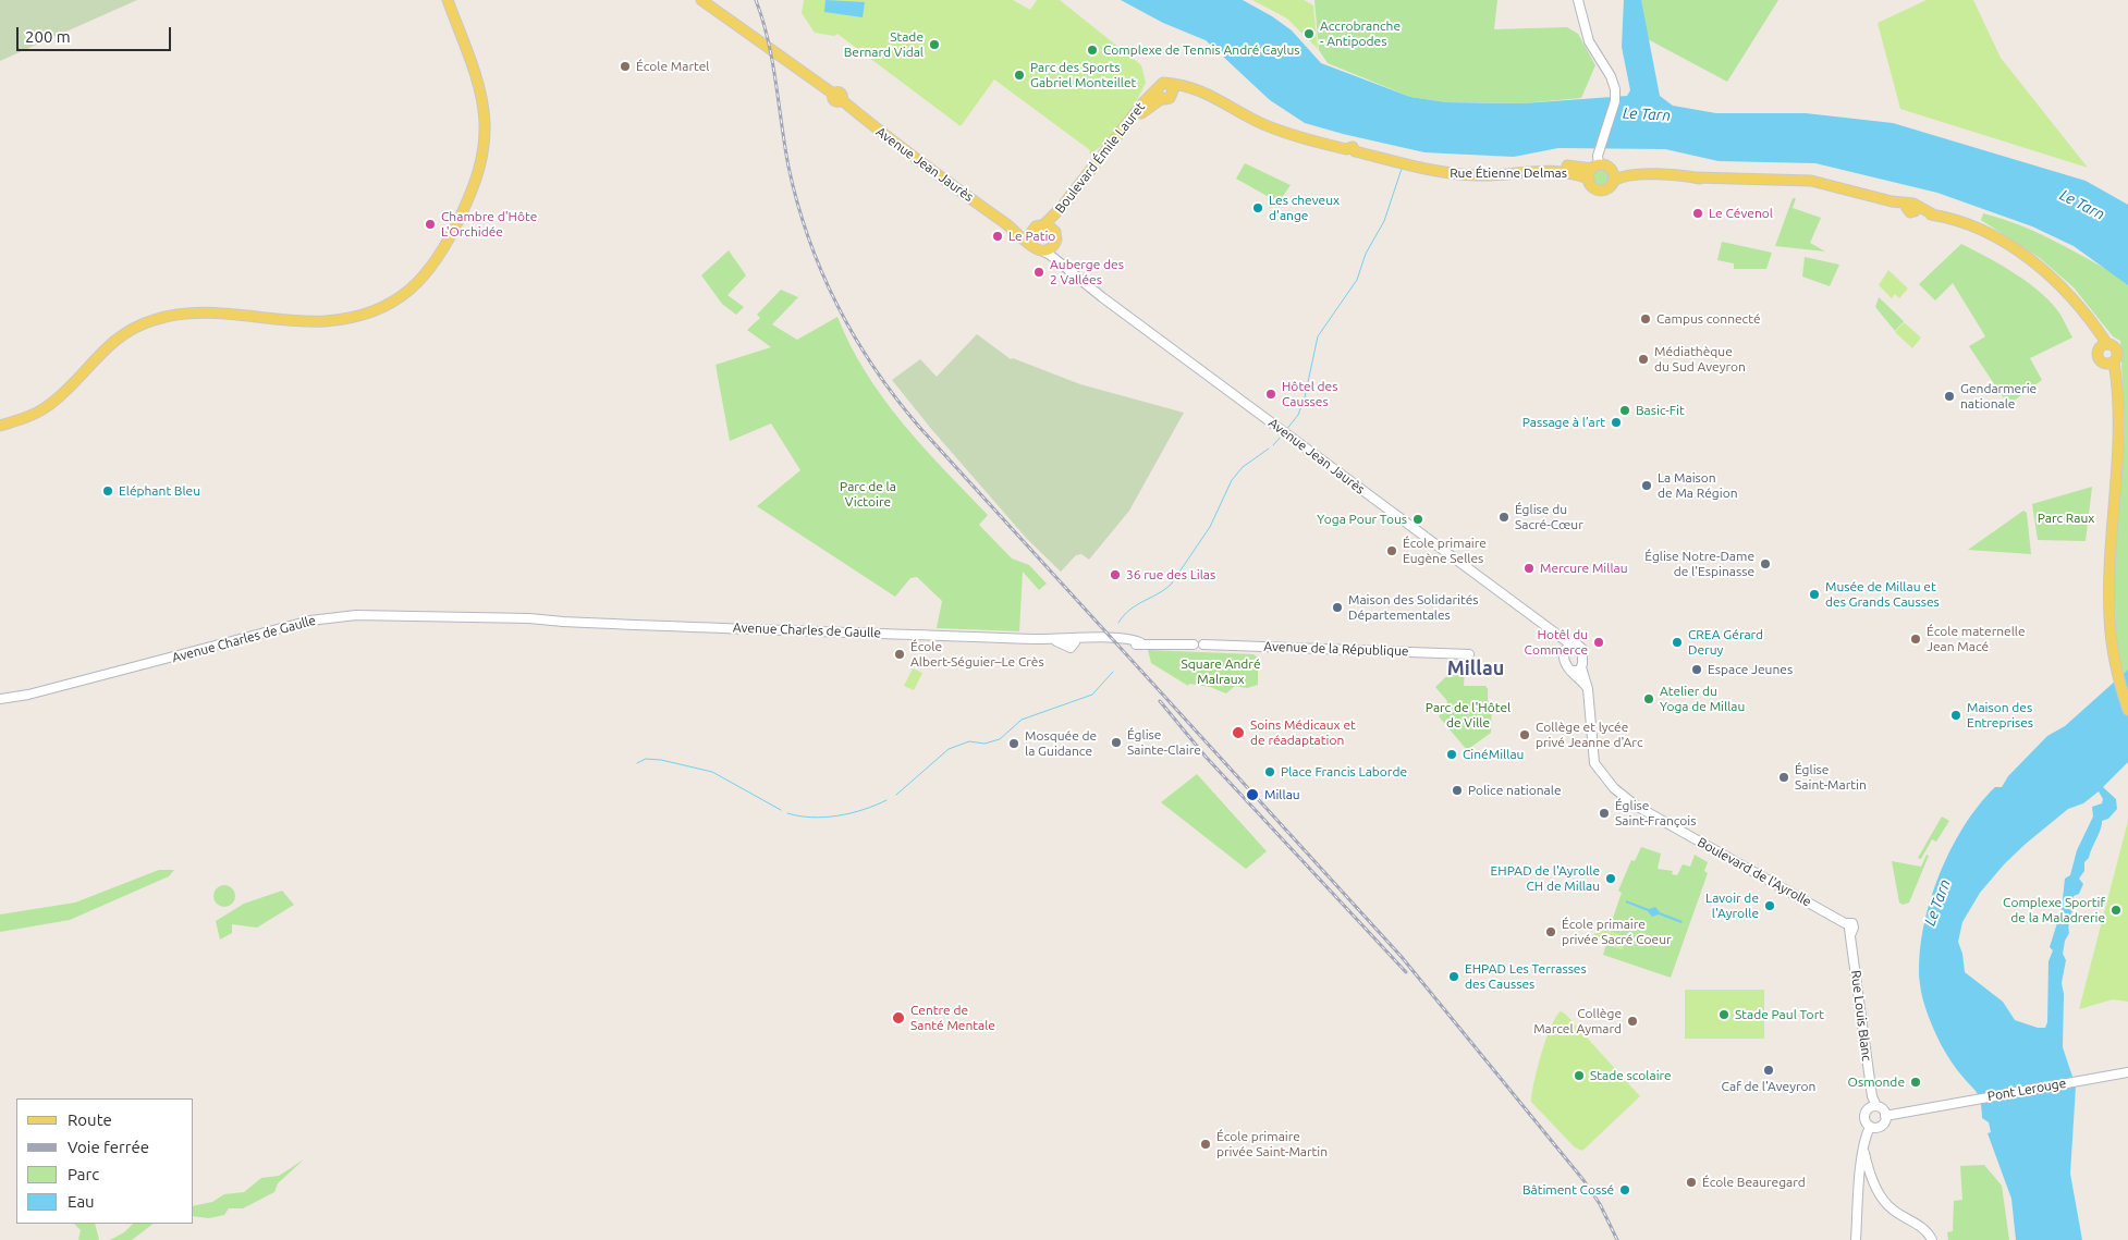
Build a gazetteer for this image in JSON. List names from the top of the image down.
{
  "streets": {
    "main road": [
      "Boulevard Émile Lauret",
      "Avenue Jean Jaurès",
      "Rue Étienne Delmas",
      "Avenue Charles de Gaulle",
      "Avenue de la République",
      "Boulevard de l'Ayrolle",
      "Rue Louis Blanc",
      "Pont Lerouge"
    ]
  },
  "crossings": [
    ["Boulevard Émile Lauret", "Avenue Jean Jaurès"],
    ["Avenue Jean Jaurès", "Boulevard de l'Ayrolle"],
    ["Avenue Charles de Gaulle", "Avenue de la République"],
    ["Boulevard de l'Ayrolle", "Rue Louis Blanc"],
    ["Rue Louis Blanc", "Pont Lerouge"]
  ],
  "districts": ["Millau"],
  "water": ["Le Tarn"],
  "parks": [
    "Parc de la Victoire",
    "Parc Raux",
    "Square André Malraux",
    "Parc de l'Hôtel de Ville"
  ],
  "places": [
    "Accrobranche - Antipodes",
    "Stade Bernard Vidal",
    "Complexe de Tennis André Caylus",
    "École Martel",
    "Parc des Sports Gabriel Monteillet",
    "Les cheveux d'ange",
    "Le Cévenol",
    "Chambre d'Hôte L'Orchidée",
    "Le Patio",
    "Auberge des 2 Vallées",
    "Campus connecté",
    "Médiathèque du Sud Aveyron",
    "Hôtel des Causses",
    "Gendarmerie nationale",
    "Basic-Fit",
    "Passage à l’art",
    "La Maison de Ma Région",
    "Eléphant Bleu",
    "Église du Sacré-Cœur",
    "Yoga Pour Tous",
    "École primaire Eugène Selles",
    "Église Notre-Dame de l'Espinasse",
    "Mercure Millau",
    "36 rue des Lilas",
    "Musée de Millau et des Grands Causses",
    "Maison des Solidarités Départementales",
    "École maternelle Jean Macé",
    "Hotêl du Commerce",
    "CREA Gérard Deruy",
    "École Albert-Séguier–Le Crès",
    "Espace Jeunes",
    "Atelier du Yoga de Millau",
    "Maison des Entreprises",
    "Soins Médicaux et de réadaptation",
    "Collège et lycée privé Jeanne d'Arc",
    "Église Sainte-Claire",
    "Mosquée de la Guidance",
    "CinéMillau",
    "Place Francis Laborde",
    "Église Saint-Martin",
    "Police nationale",
    "Millau",
    "Église Saint-François",
    "EHPAD de l'Ayrolle CH de Millau",
    "Lavoir de l'Ayrolle",
    "Complexe Sportif de la Maladrerie",
    "École primaire privée Sacré Coeur",
    "EHPAD Les Terrasses des Causses",
    "Stade Paul Tort",
    "Centre de Santé Mentale",
    "Collège Marcel Aymard",
    "Caf de l'Aveyron",
    "Stade scolaire",
    "Osmonde",
    "École primaire privée Saint-Martin",
    "École Beauregard",
    "Bâtiment Cossé"
  ],
  "legend": [
    "Route",
    "Voie ferrée",
    "Parc",
    "Eau"
  ],
  "scale_bar": "200 m"
}
